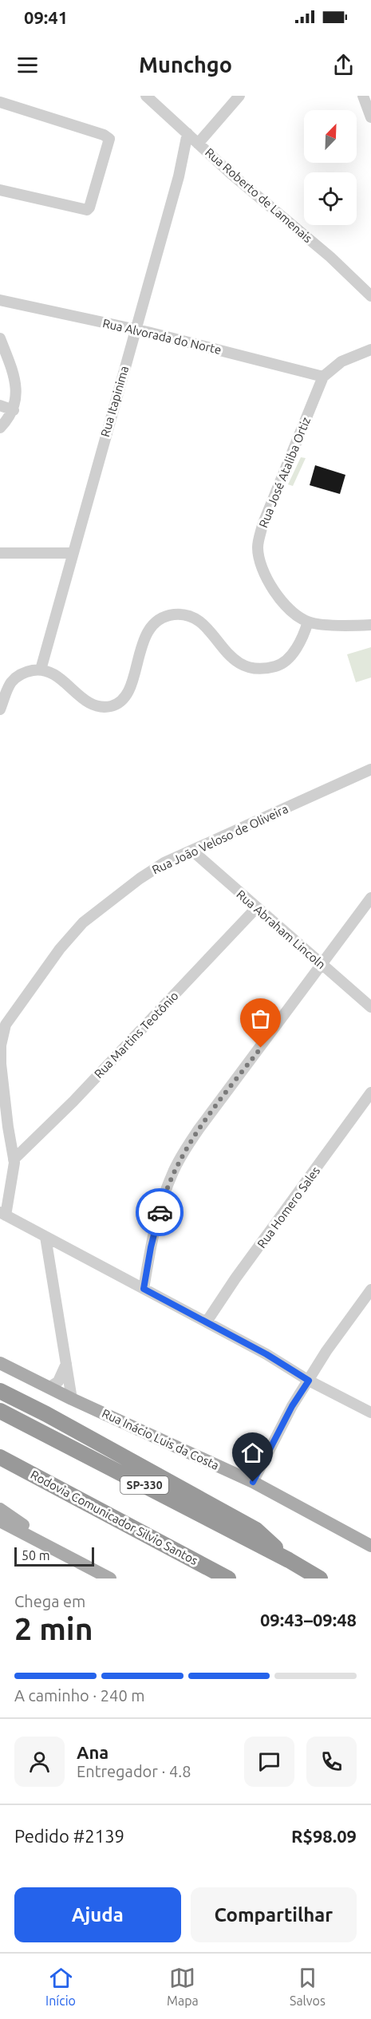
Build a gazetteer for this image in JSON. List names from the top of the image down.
{
  "streets": {
    "highway": ["SP-330", "Rodovia Comunicador Silvio Santos"],
    "main road": ["Rua Inácio Luis da Costa"],
    "street": [
      "Rua Roberto de Lamenais",
      "Rua Alvorada do Norte",
      "Rua Itapinima",
      "Rua José Ataliba Ortiz",
      "Rua João Veloso de Oliveira",
      "Rua Abraham Lincoln",
      "Rua Martins Teotônio",
      "Rua Homero Sales"
    ]
  },
  "crossings": [
    ["Rua Roberto de Lamenais", "Rua Itapinima"],
    ["Rua Alvorada do Norte", "Rua Itapinima"],
    ["Rua Alvorada do Norte", "Rua José Ataliba Ortiz"],
    ["Rua João Veloso de Oliveira", "Rua Abraham Lincoln"],
    ["Rua João Veloso de Oliveira", "Rua Martins Teotônio"],
    ["Rua Abraham Lincoln", "Rua Martins Teotônio"]
  ],
  "scale_bar": "50 m",
  "north": "top right",
  "page": {
    "status": "09:41",
    "header": "Munchgo",
    "scale": "50 m",
    "heading": ["2 min", "Chega em", "09:43–09:48"],
    "panel": [
      "Ana",
      "Entregador · 4.8",
      "Pedido #2139",
      "R$98.09"
    ],
    "bar": "A caminho · 240 m",
    "buttons": ["Ajuda", "Compartilhar"],
    "tabs": ["Início", "Mapa", "Salvos"]
  }
}
